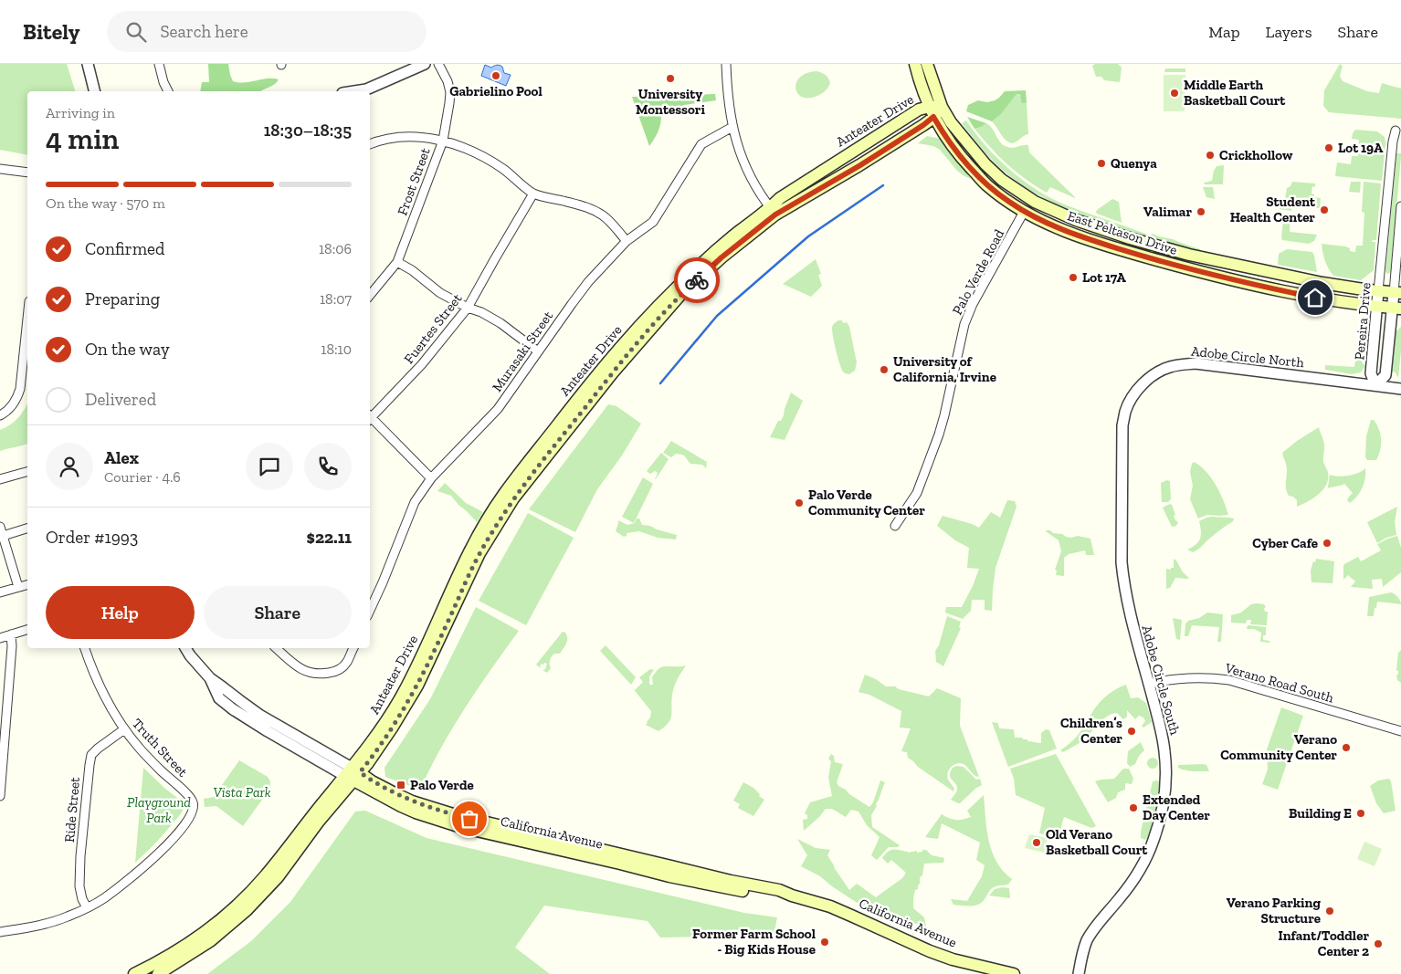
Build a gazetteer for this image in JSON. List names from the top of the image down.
{
  "streets": {
    "main road": ["Anteater Drive", "East Peltason Drive", "California Avenue"],
    "street": [
      "Frost Street",
      "Palo Verde Road",
      "Pereira Drive",
      "Fuertes Street",
      "Murasaki Street",
      "Adobe Circle North",
      "Adobe Circle South",
      "Verano Road South",
      "Truth Street",
      "Ride Street"
    ]
  },
  "crossings": [
    ["Anteater Drive", "East Peltason Drive"],
    ["Anteater Drive", "California Avenue"],
    ["East Peltason Drive", "Palo Verde Road"],
    ["East Peltason Drive", "Pereira Drive"],
    ["Pereira Drive", "Adobe Circle North"],
    ["Adobe Circle North", "Adobe Circle South"],
    ["Adobe Circle South", "Verano Road South"],
    ["Truth Street", "Ride Street"]
  ],
  "parks": ["Vista Park", "Playground Park"],
  "places": {
    "other": [
      "Gabrielino Pool",
      "University Montessori",
      "Middle Earth Basketball Court",
      "Lot 19A",
      "Crickhollow",
      "Quenya",
      "Student Health Center",
      "Valimar",
      "Lot 17A",
      "University of California, Irvine",
      "Palo Verde Community Center",
      "Cyber Cafe",
      "Children’s Center",
      "Verano Community Center",
      "Extended Day Center",
      "Building E",
      "Old Verano Basketball Court",
      "Verano Parking Structure",
      "Former Farm School - Big Kids House",
      "Infant/Toddler Center 2"
    ],
    "transit": ["Palo Verde"]
  },
  "page": {
    "header": "Bitely",
    "search": "Search here",
    "nav": ["Map", "Layers", "Share"],
    "heading": ["4 min", "Arriving in", "18:30–18:35"],
    "panel": [
      "Alex",
      "Courier · 4.6",
      "Order #1993",
      "$22.11"
    ],
    "bar": "On the way · 570 m",
    "list": [
      ["Confirmed", "18:06"],
      ["Preparing", "18:07"],
      ["On the way", "18:10"],
      "Delivered"
    ],
    "buttons": ["Help", "Share"]
  }
}
